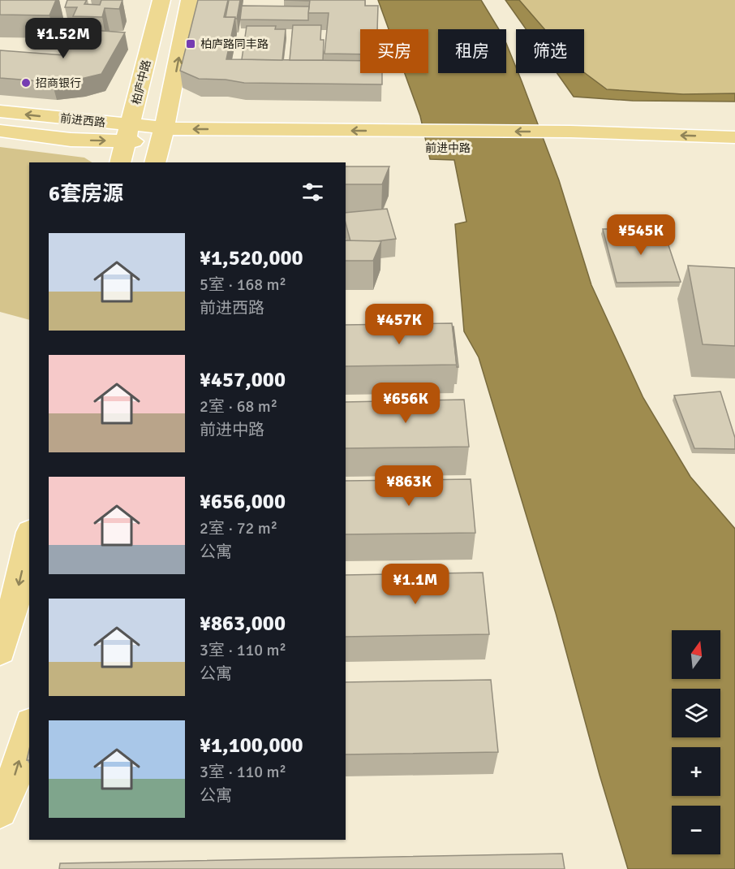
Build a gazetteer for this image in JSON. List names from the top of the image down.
{
  "streets": {
    "main road": ["柏庐中路", "前进西路", "前进中路"]
  },
  "crossings": [
    ["柏庐中路", "前进西路"],
    ["前进西路", "前进中路"]
  ],
  "places": {
    "transit": ["柏庐路同丰路"],
    "other": ["招商银行"]
  },
  "north": "top",
  "page": {
    "price": [
      "¥1.52M",
      "¥545K",
      "¥457K",
      "¥656K",
      "¥863K",
      "¥1.1M"
    ],
    "chip": ["买房", "租房", "筛选"],
    "heading": "6套房源",
    "list": [
      {
        "name": "¥1,520,000",
        "note": "5室 · 168 m² · 前进西路"
      },
      {
        "name": "¥457,000",
        "note": "2室 · 68 m² · 前进中路"
      },
      {
        "name": "¥656,000",
        "note": "2室 · 72 m² · 公寓"
      },
      {
        "name": "¥863,000",
        "note": "3室 · 110 m² · 公寓"
      },
      {
        "name": "¥1,100,000",
        "note": "3室 · 110 m² · 公寓"
      }
    ],
    "map_buttons": ["+", "−"]
  }
}
